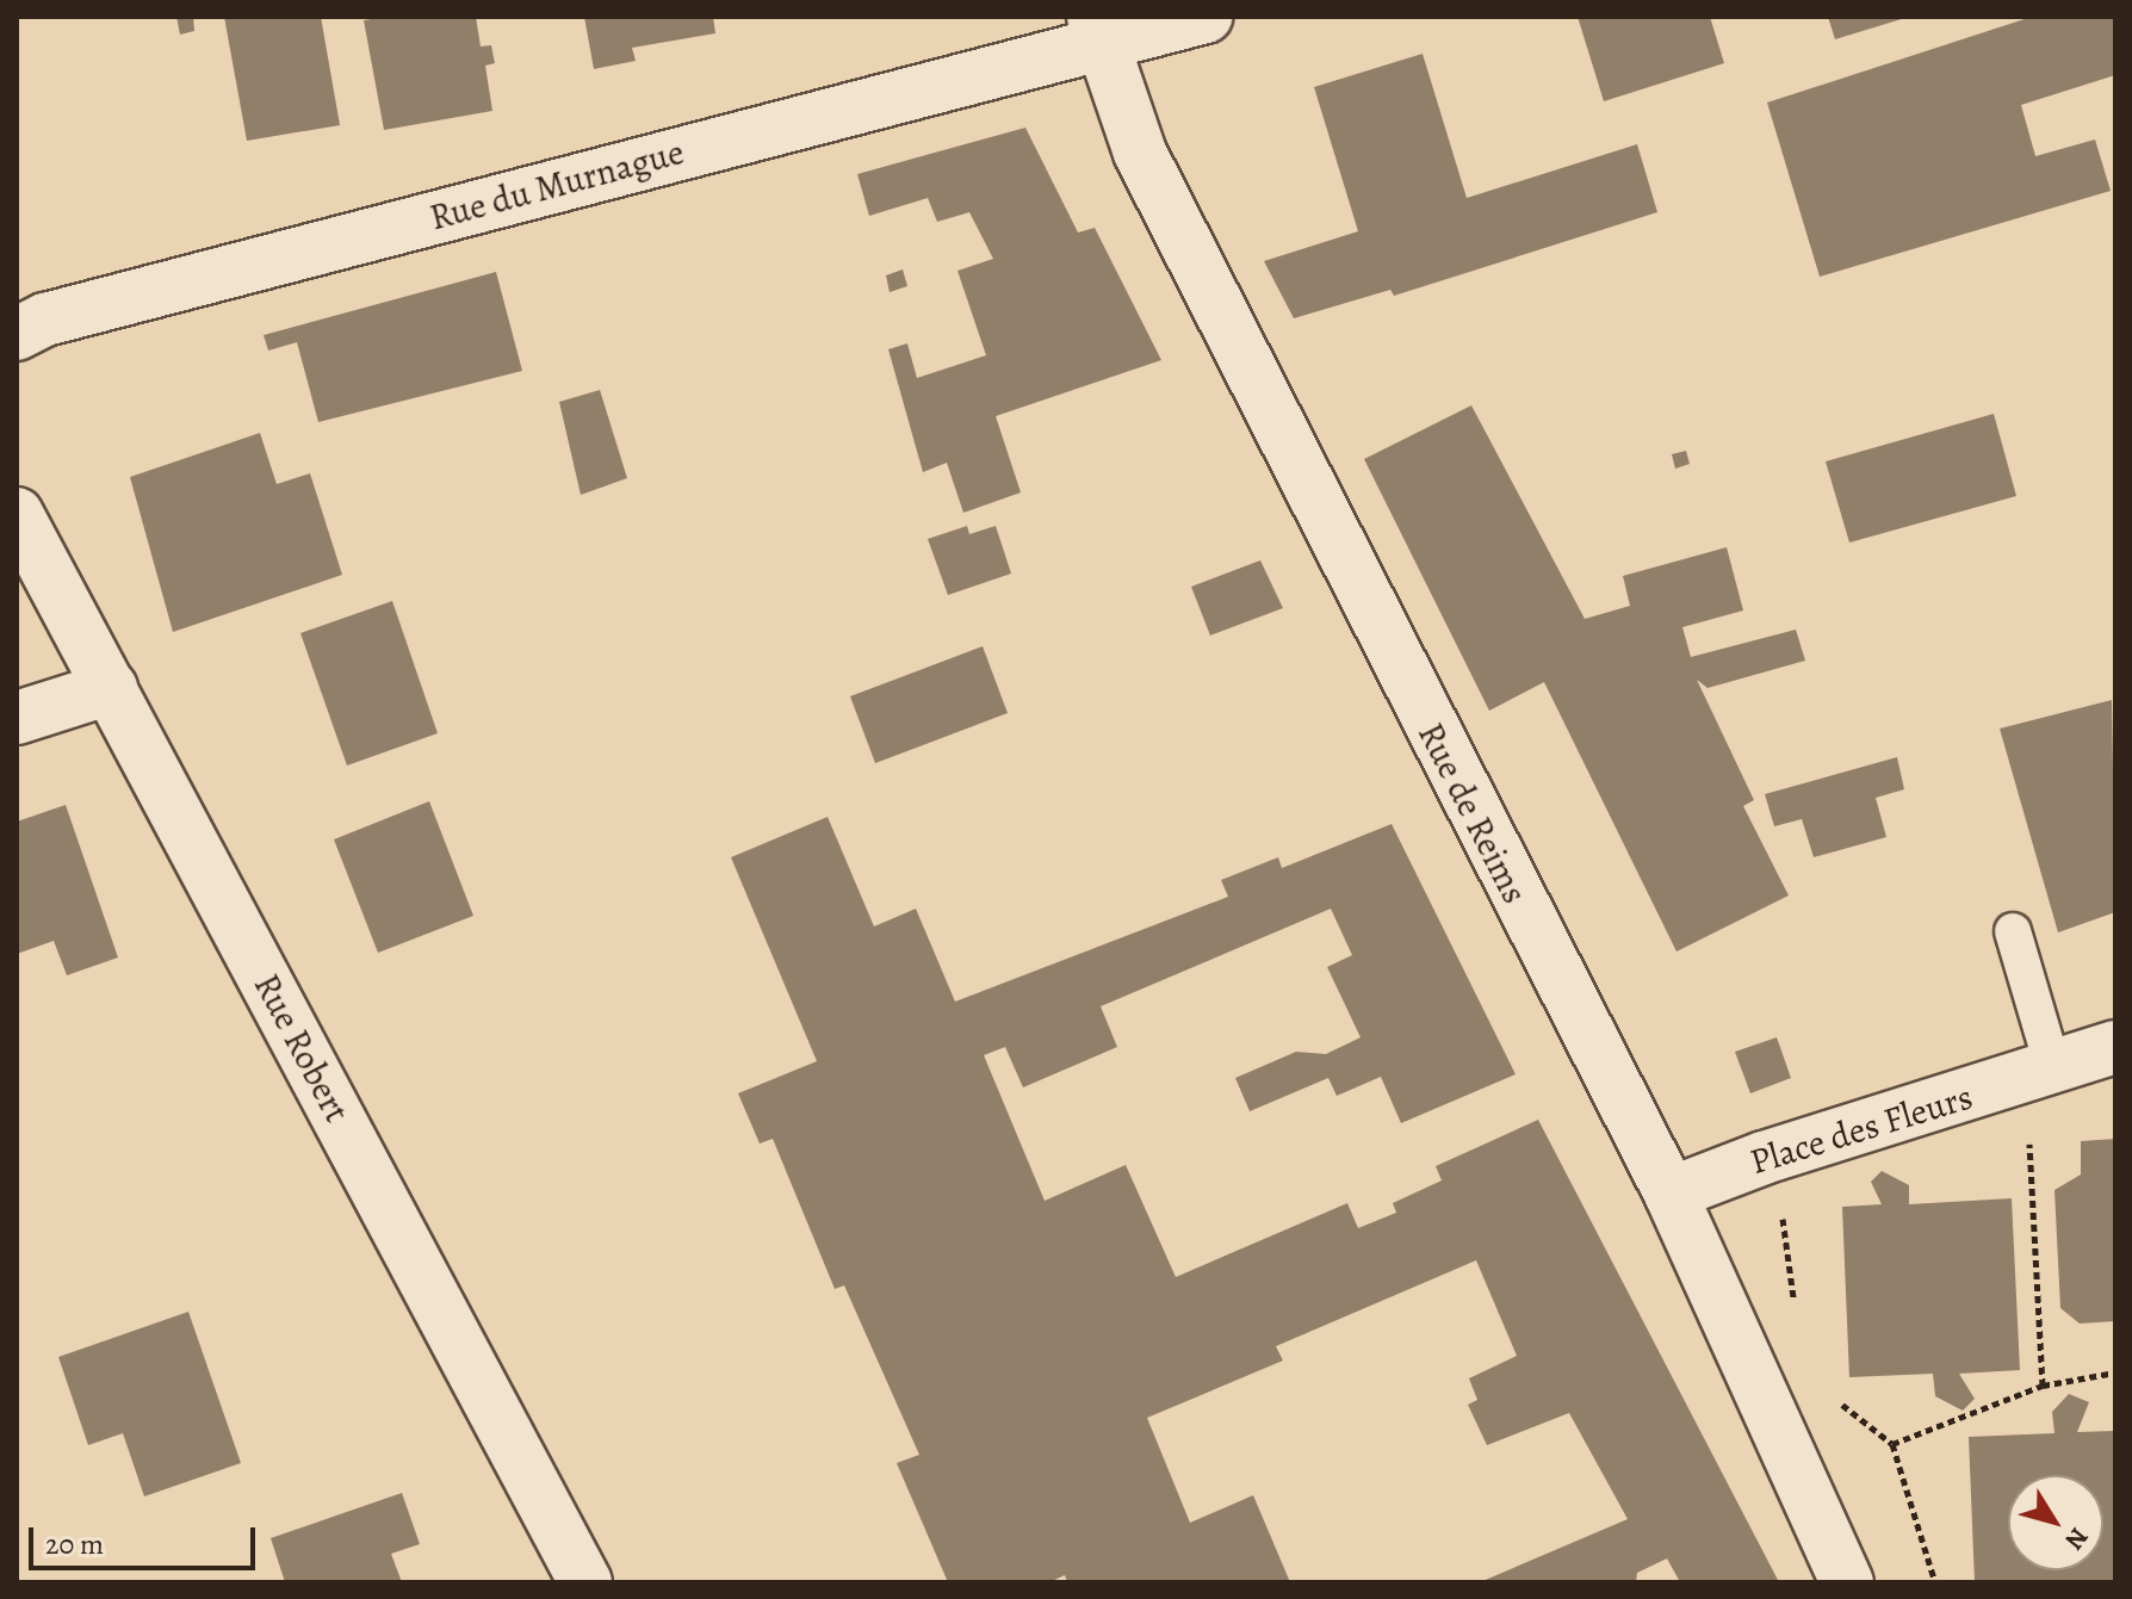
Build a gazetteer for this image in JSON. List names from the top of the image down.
{
  "streets": {
    "street": [
      "Rue du Murnague",
      "Rue de Reims",
      "Rue Robert",
      "Place des Fleurs"
    ]
  },
  "crossings": [
    ["Rue du Murnague", "Rue de Reims"],
    ["Rue de Reims", "Place des Fleurs"]
  ],
  "scale_bar": "20 m",
  "north": "bottom right"
}
